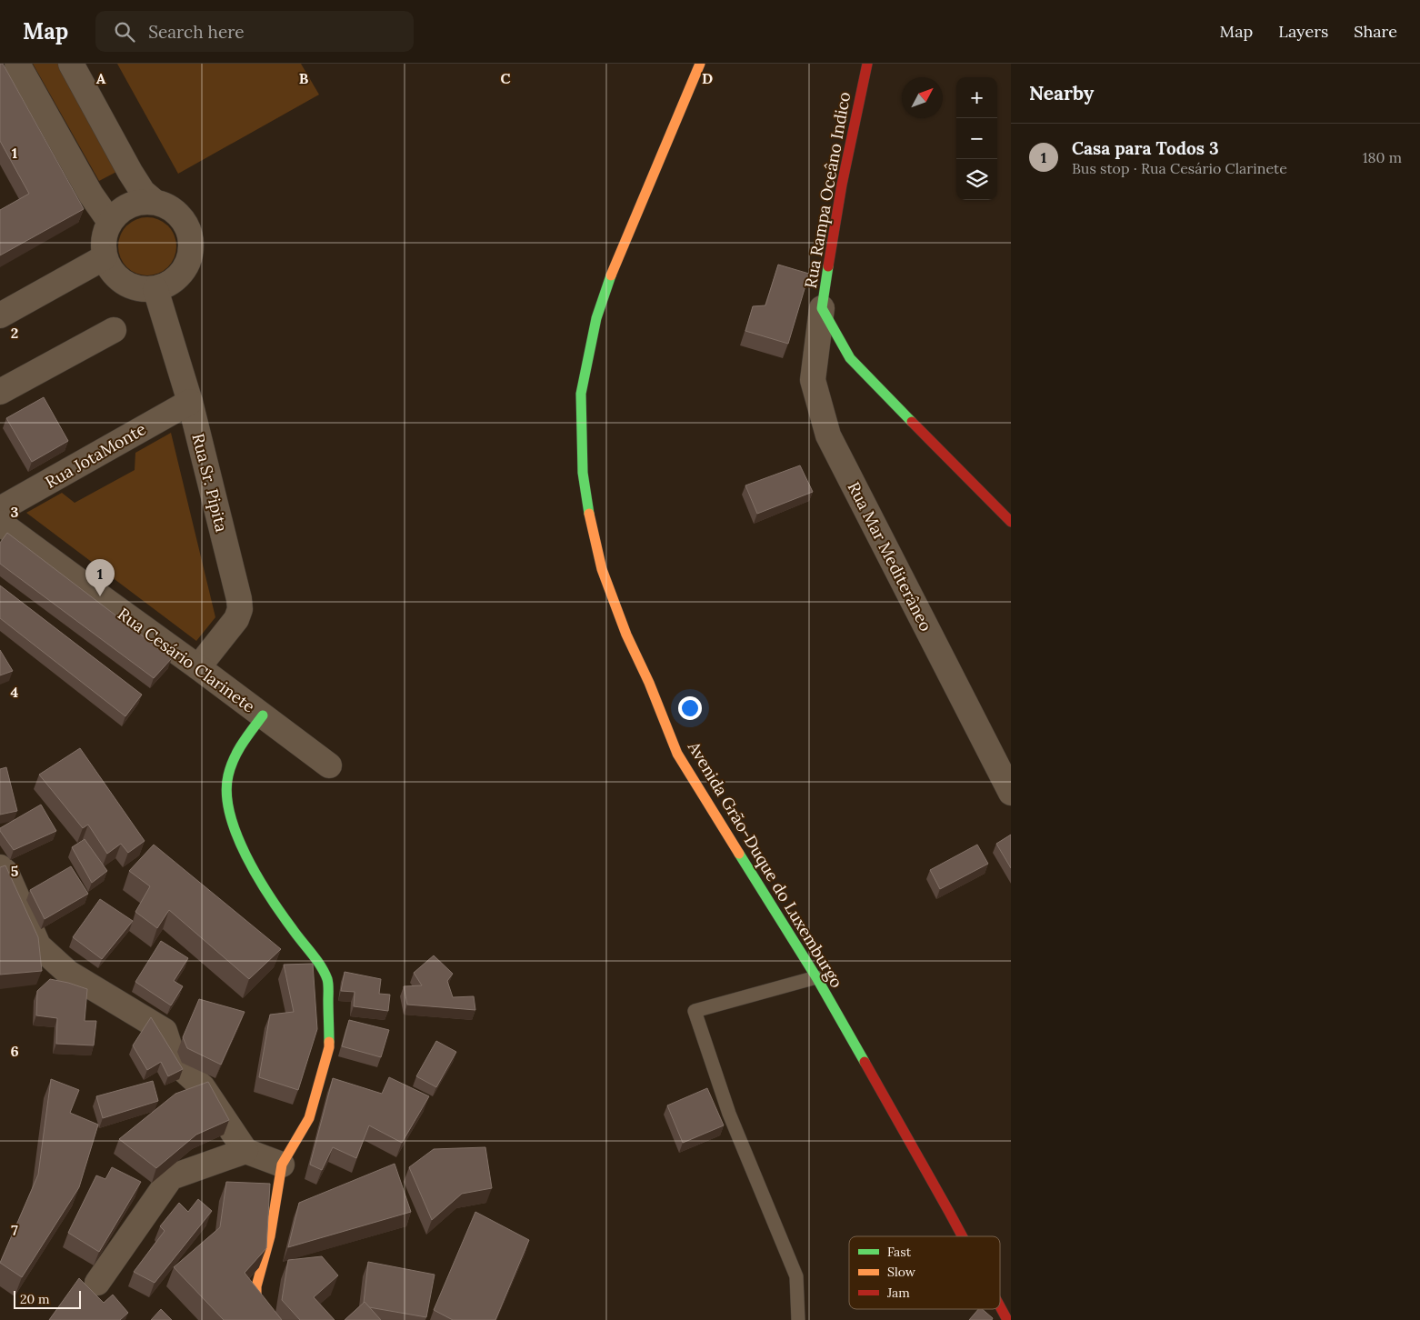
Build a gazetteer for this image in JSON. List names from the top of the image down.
{
  "streets": {
    "main road": ["Rua Rampa Oceâno Indico", "Avenida Grão-Duque do Luxemburgo"],
    "street": [
      "Rua JotaMonte",
      "Rua Sr. Pipita",
      "Rua Mar Mediterâneo",
      "Rua Cesário Clarinete"
    ]
  },
  "crossings": [
    ["Rua Rampa Oceâno Indico", "Rua Mar Mediterâneo"],
    ["Rua JotaMonte", "Rua Sr. Pipita"],
    ["Rua Sr. Pipita", "Rua Cesário Clarinete"]
  ],
  "legend": ["Fast", "Slow", "Jam"],
  "scale_bar": "20 m",
  "north": "top right",
  "page": {
    "header": "Map",
    "search": "Search here",
    "nav": ["Map", "Layers", "Share"],
    "heading": "Nearby",
    "map_buttons": ["+", "−"],
    "list": [
      {
        "mark": "1",
        "name": "Casa para Todos 3",
        "note": "Bus stop · Rua Cesário Clarinete",
        "value": "180 m"
      }
    ],
    "pins": "1",
    "scale": "20 m"
  },
  "grid": {
    "columns": [
      "A",
      "B",
      "C",
      "D"
    ],
    "rows": [
      "1",
      "2",
      "3",
      "4",
      "5",
      "6",
      "7"
    ]
  }
}
